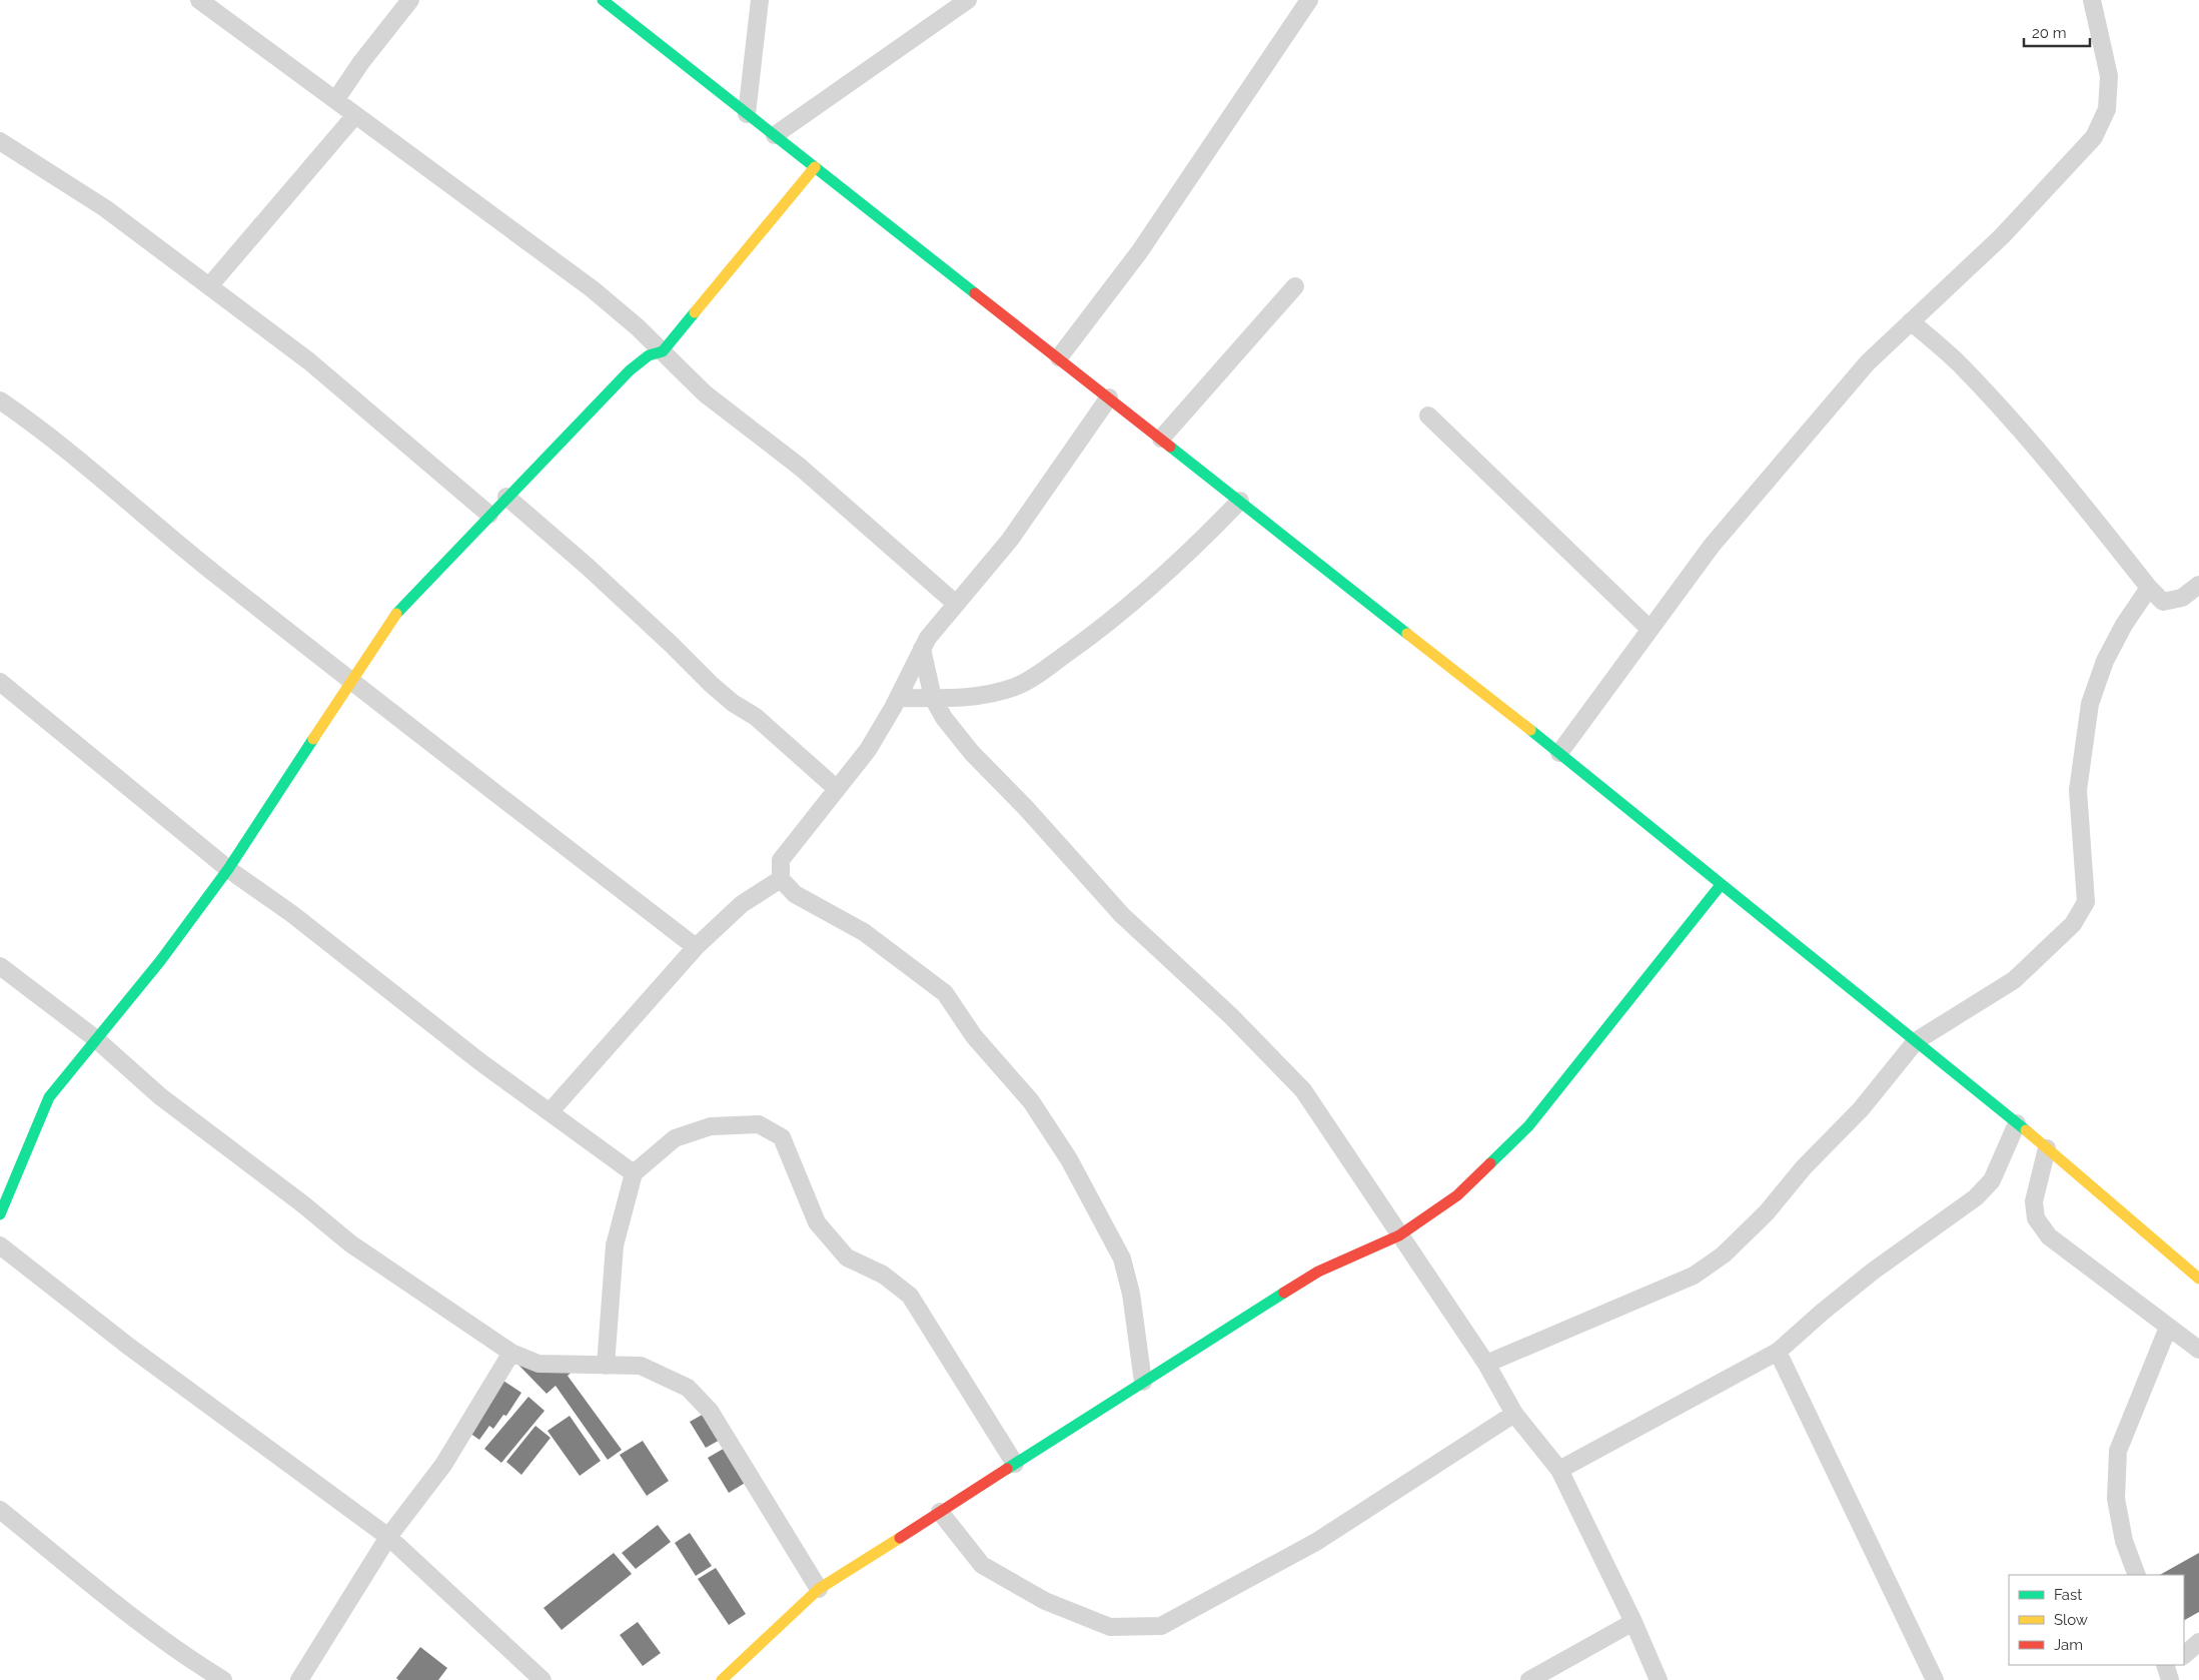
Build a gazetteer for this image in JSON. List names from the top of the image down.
{
  "legend": ["Fast", "Slow", "Jam"],
  "scale_bar": "20 m"
}
